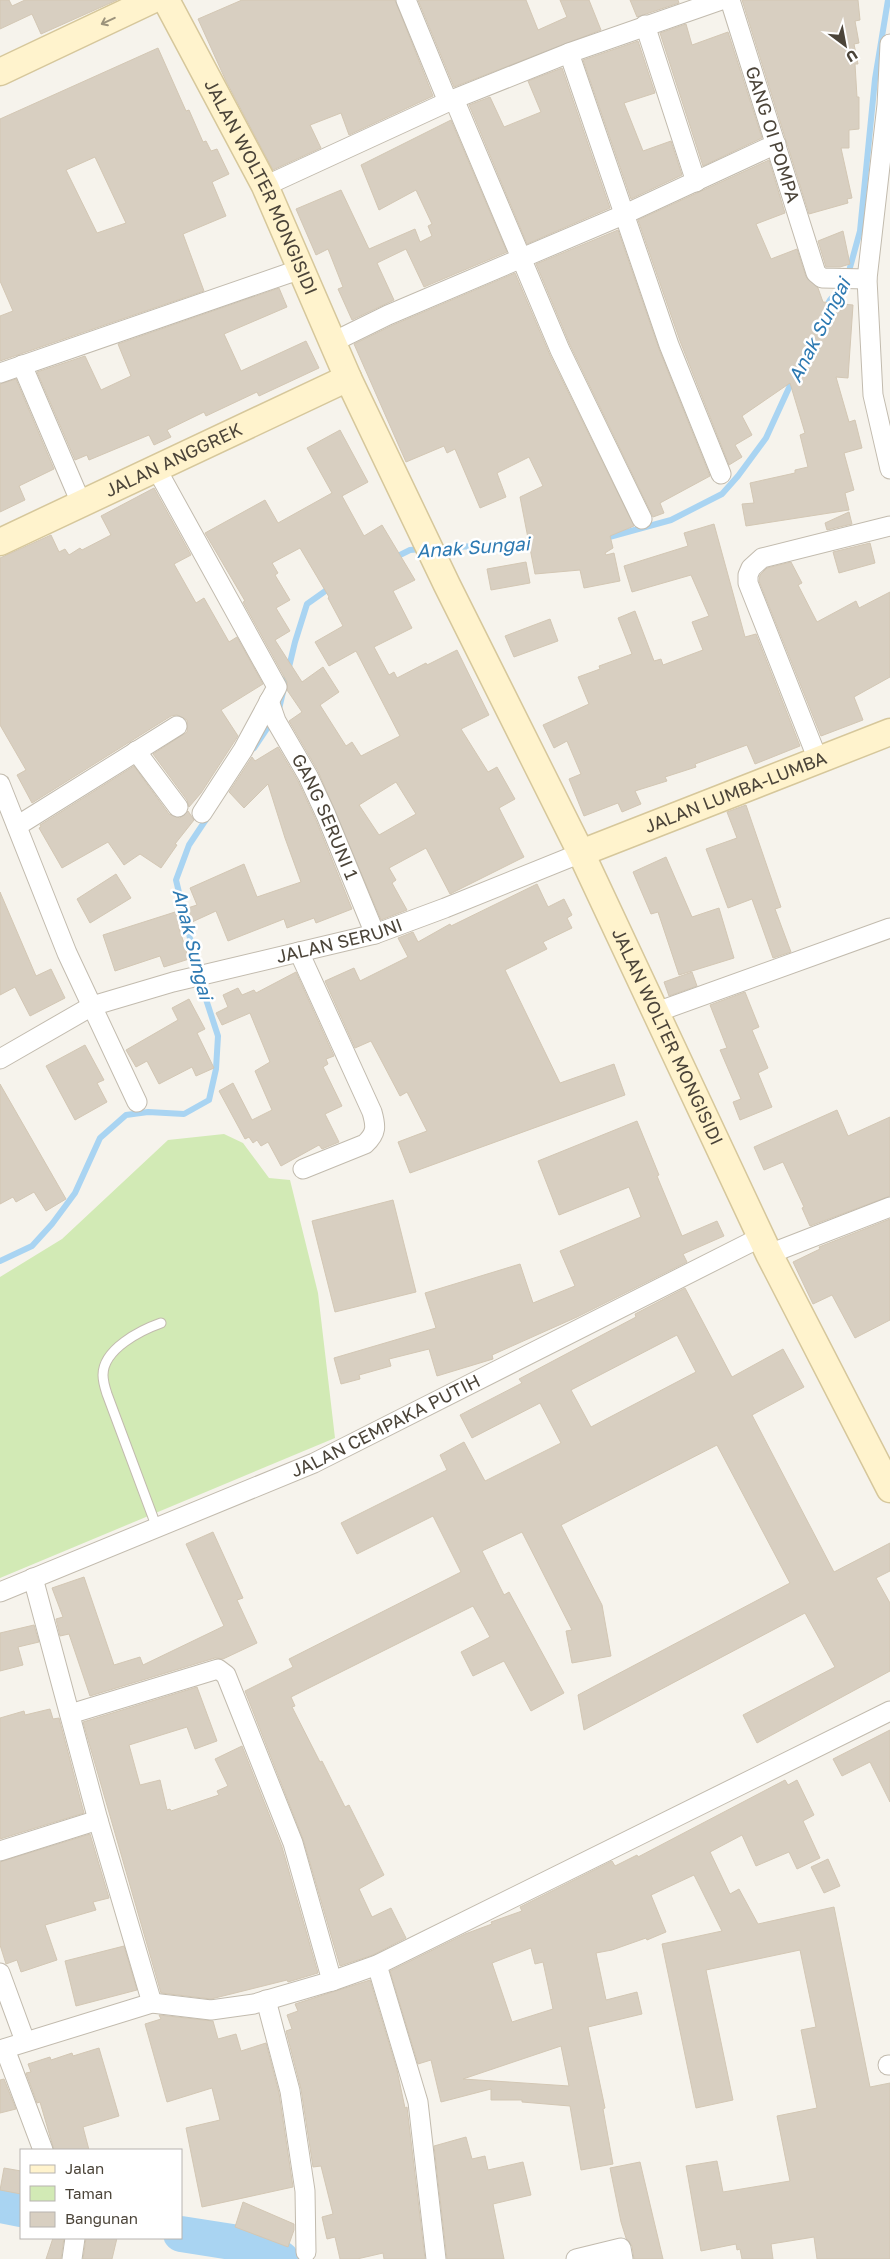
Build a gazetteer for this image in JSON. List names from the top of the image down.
{
  "streets": {
    "street": [
      "GANG OI POMPA",
      "JALAN WOLTER MONGISIDI",
      "JALAN ANGGREK",
      "JALAN LUMBA-LUMBA",
      "GANG SERUNI 1",
      "JALAN SERUNI",
      "JALAN CEMPAKA PUTIH"
    ]
  },
  "crossings": [
    ["JALAN WOLTER MONGISIDI", "JALAN ANGGREK"],
    ["JALAN WOLTER MONGISIDI", "JALAN LUMBA-LUMBA"],
    ["JALAN WOLTER MONGISIDI", "JALAN SERUNI"],
    ["JALAN WOLTER MONGISIDI", "JALAN CEMPAKA PUTIH"],
    ["JALAN LUMBA-LUMBA", "JALAN SERUNI"],
    ["GANG SERUNI 1", "JALAN SERUNI"]
  ],
  "water": ["Anak Sungai"],
  "legend": ["Jalan", "Taman", "Bangunan"],
  "north": "bottom right"
}
